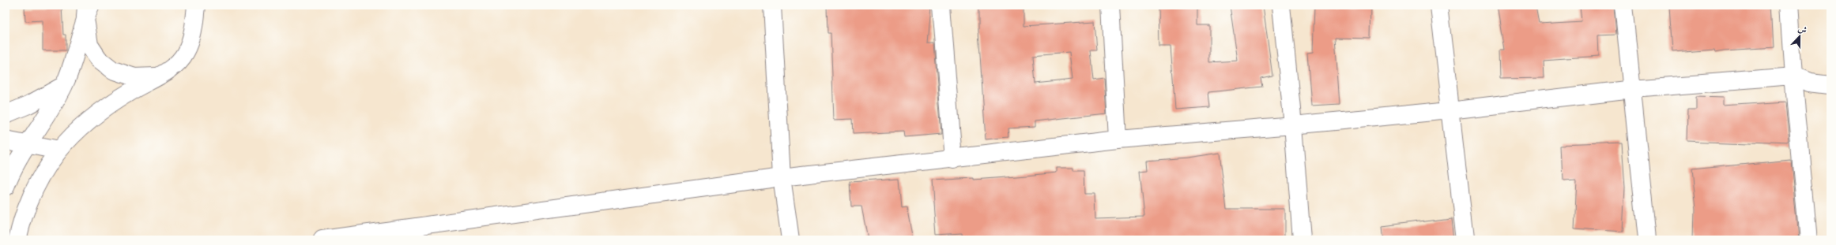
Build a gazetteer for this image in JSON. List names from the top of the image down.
{
  "north": "top"
}
